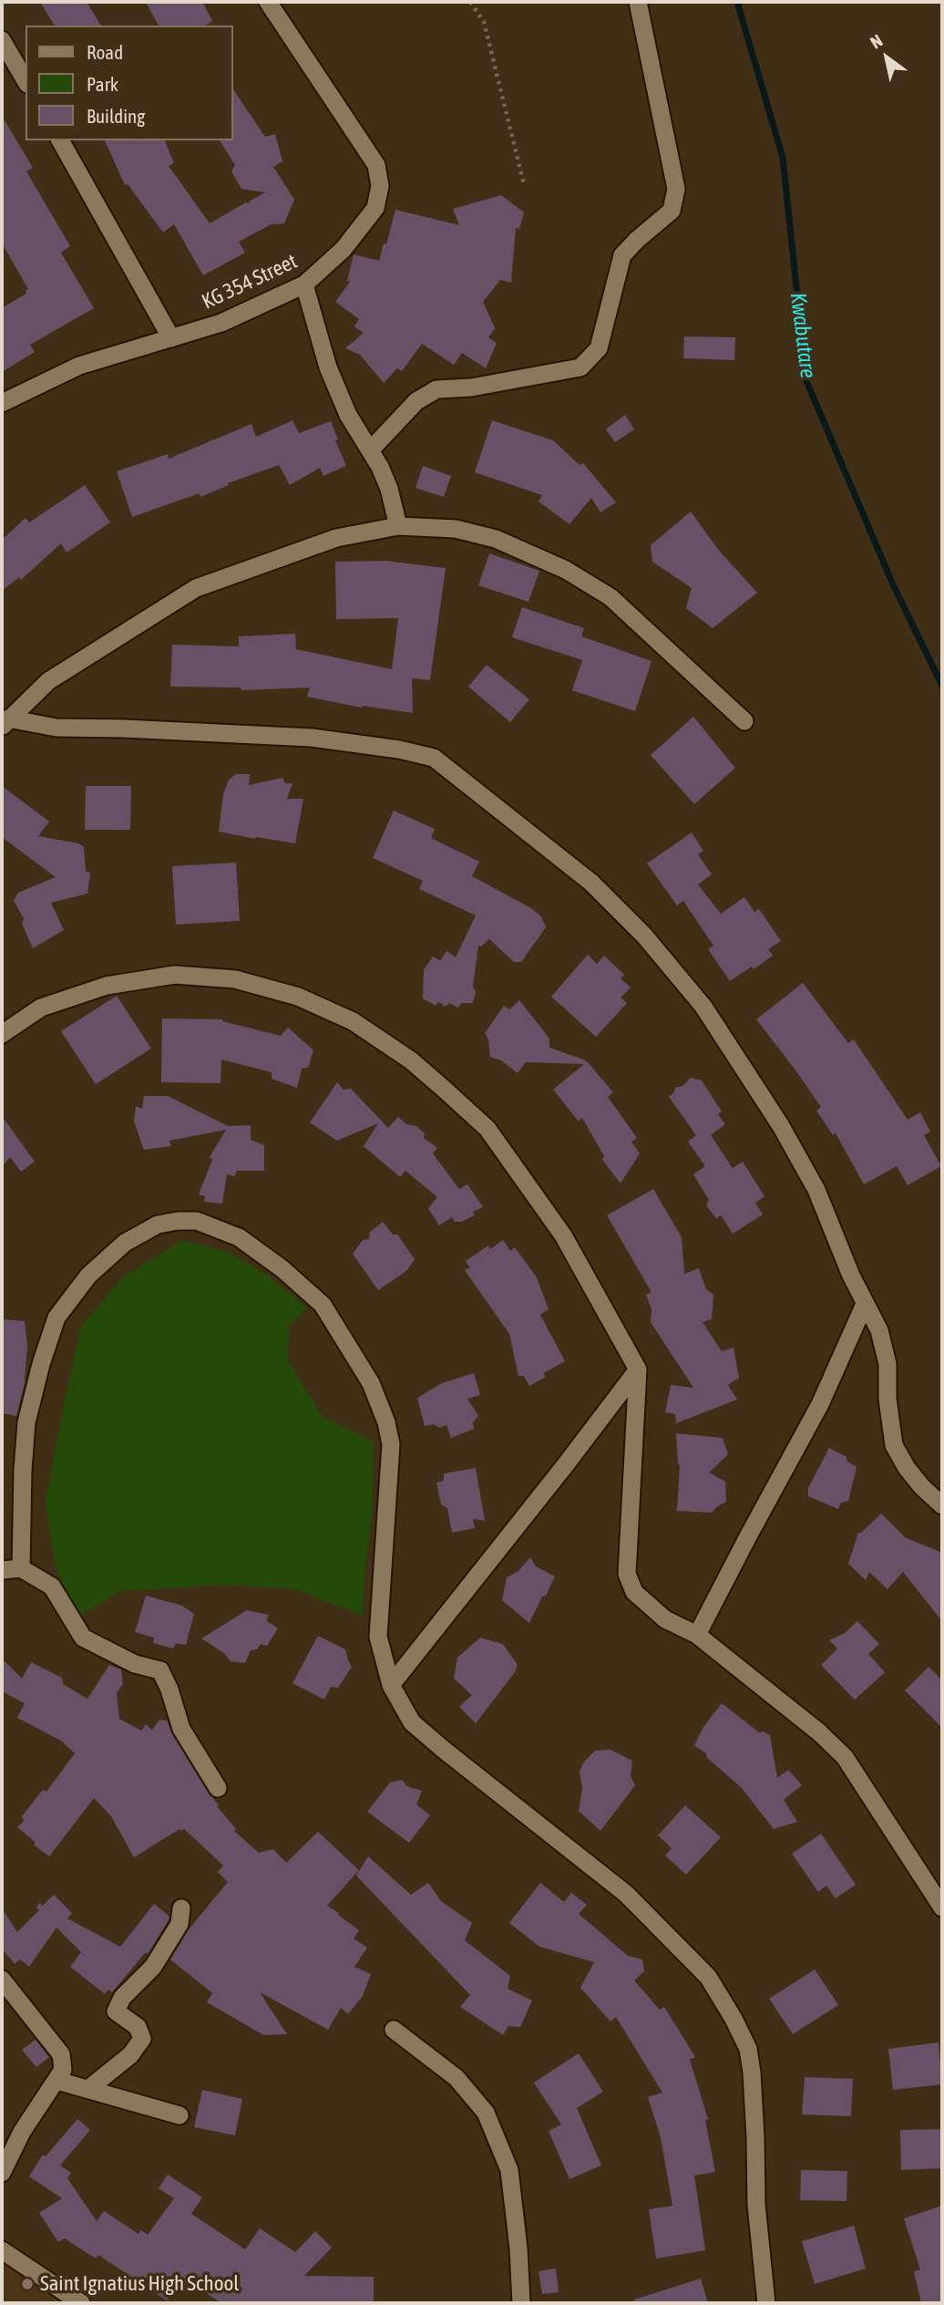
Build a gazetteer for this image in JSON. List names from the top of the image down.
{
  "streets": {
    "street": ["KG 354 Street"]
  },
  "water": ["Kwabutare"],
  "places": ["Saint Ignatius High School"],
  "legend": ["Road", "Park", "Building"],
  "north": "top left"
}
